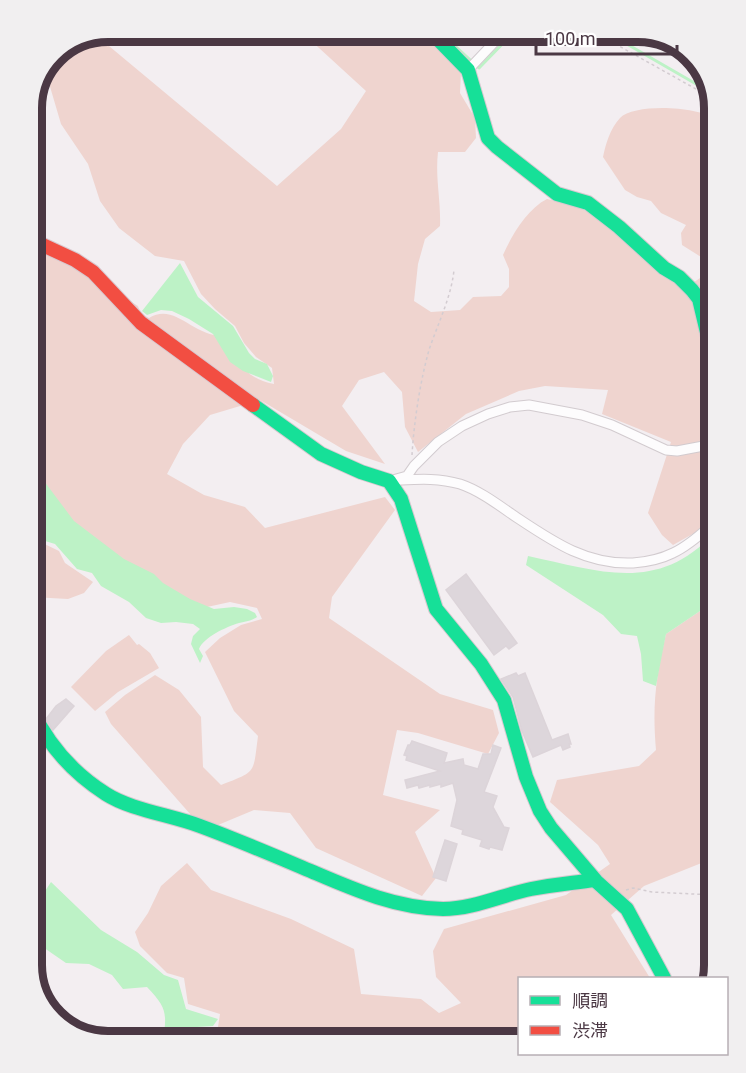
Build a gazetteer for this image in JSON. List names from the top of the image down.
{
  "legend": ["順調", "渋滞"],
  "scale_bar": "100 m"
}
